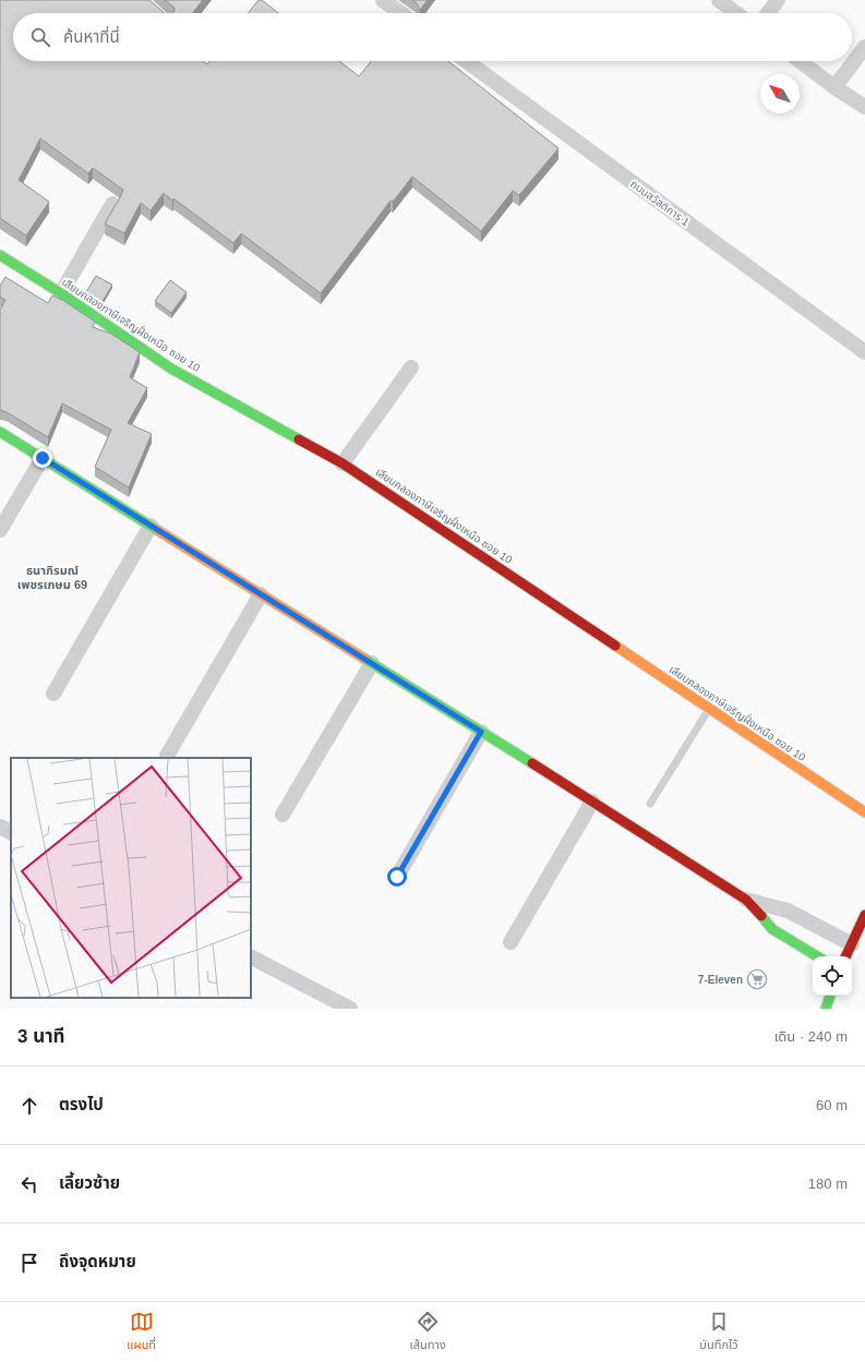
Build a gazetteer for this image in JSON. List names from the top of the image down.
{
  "streets": {
    "street": ["ถนนสวัสดิการ 1", "เลียบคลองภาษีเจริญฝั่งเหนือ ซอย 10"]
  },
  "districts": ["ธนาภิรมณ์ เพชรเกษม 69"],
  "places": {
    "supermarket": ["7-Eleven"]
  },
  "north": "top left",
  "page": {
    "search": "ค้นหาที่นี่",
    "heading": ["3 นาที", "เดิน · 240 m"],
    "list": [
      ["ตรงไป", "60 m"],
      ["เลี้ยวซ้าย", "180 m"],
      "ถึงจุดหมาย"
    ],
    "nav": ["แผนที่", "เส้นทาง", "บันทึกไว้"]
  }
}
